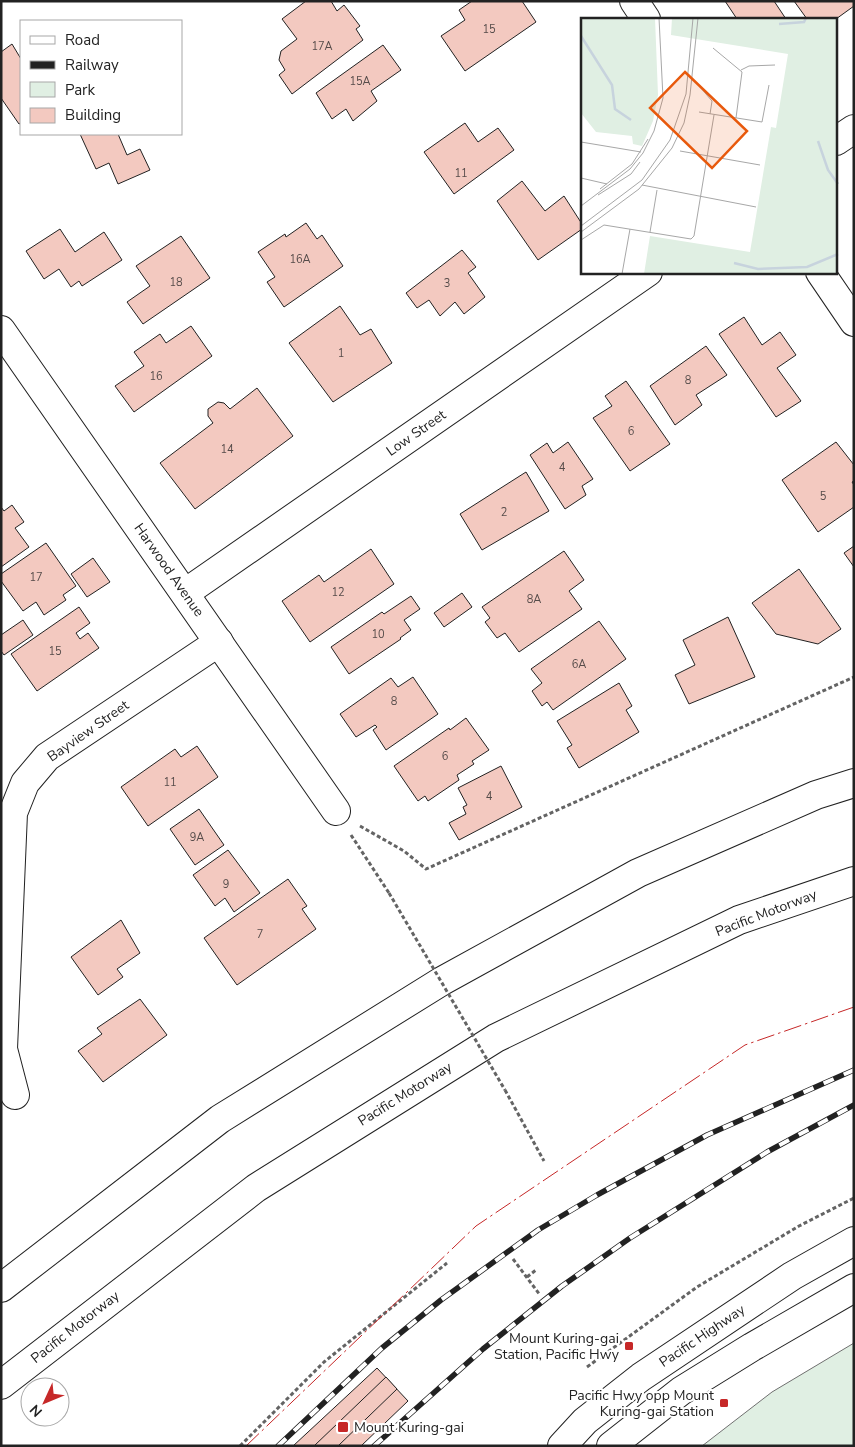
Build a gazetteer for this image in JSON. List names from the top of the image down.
{
  "streets": {
    "main road": [
      "Low Street",
      "Harwood Avenue",
      "Bayview Street",
      "Pacific Motorway",
      "Pacific Highway"
    ]
  },
  "crossings": [
    ["Low Street", "Harwood Avenue"],
    ["Harwood Avenue", "Bayview Street"]
  ],
  "places": {
    "transit": ["Mount Kuring-gai Station, Pacific Hwy", "Pacific Hwy opp Mount Kuring-gai Station", "Mount Kuring-gai"]
  },
  "house_numbers": [
    "15",
    "17A",
    "15A",
    "11",
    "16A",
    "18",
    "3",
    "1",
    "16",
    "8",
    "6",
    "14",
    "4",
    "5",
    "2",
    "17",
    "12",
    "8A",
    "10",
    "15",
    "6A",
    "8",
    "6",
    "11",
    "4",
    "9A",
    "9",
    "7"
  ],
  "legend": [
    "Road",
    "Railway",
    "Park",
    "Building"
  ],
  "north": "bottom left"
}
